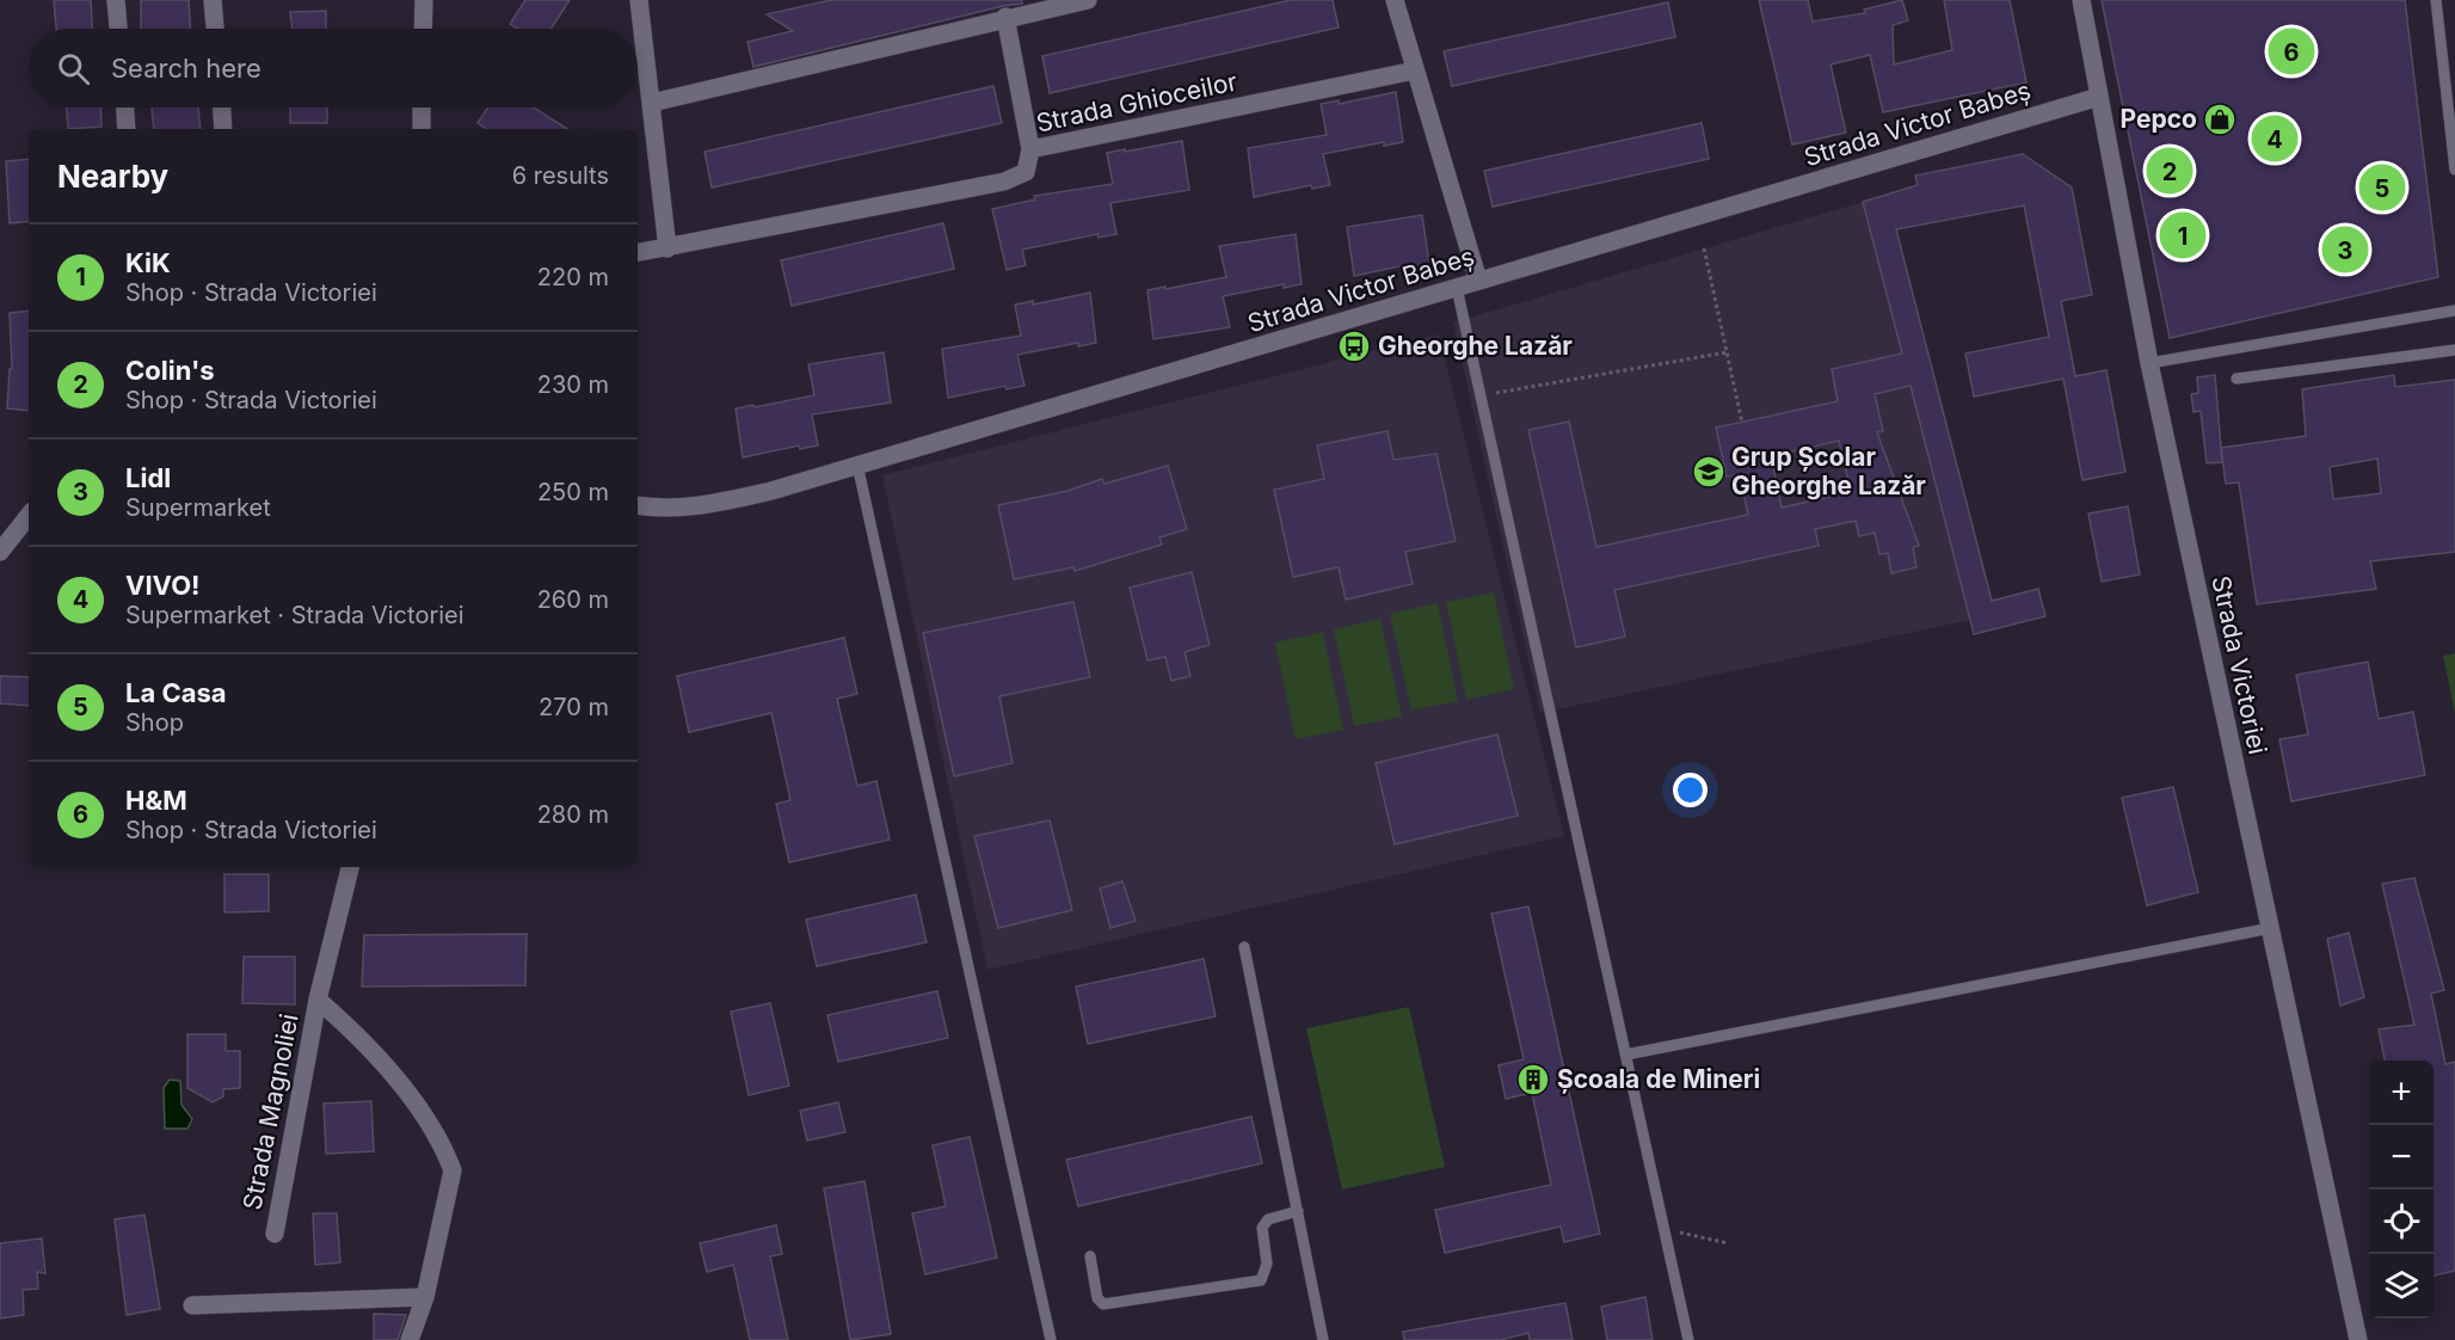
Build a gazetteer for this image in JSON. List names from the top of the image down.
{
  "streets": {
    "street": [
      "Strada Ghioceilor",
      "Strada Victor Babeș",
      "Strada Victoriei",
      "Strada Magnoliei"
    ]
  },
  "crossings": [
    ["Strada Victor Babeș", "Strada Victoriei"]
  ],
  "places": {
    "shop": ["Pepco"],
    "bus stop": ["Gheorghe Lazăr"],
    "school or university": ["Grup Școlar Gheorghe Lazăr"],
    "building": ["Școala de Mineri"]
  },
  "page": {
    "pins": [
      "6",
      "4",
      "2",
      "5",
      "1",
      "3"
    ],
    "search": "Search here",
    "heading": ["Nearby", "6 results"],
    "list": [
      {
        "mark": "1",
        "name": "KiK",
        "note": "Shop · Strada Victoriei",
        "value": "220 m"
      },
      {
        "mark": "2",
        "name": "Colin's",
        "note": "Shop · Strada Victoriei",
        "value": "230 m"
      },
      {
        "mark": "3",
        "name": "Lidl",
        "note": "Supermarket",
        "value": "250 m"
      },
      {
        "mark": "4",
        "name": "VIVO!",
        "note": "Supermarket · Strada Victoriei",
        "value": "260 m"
      },
      {
        "mark": "5",
        "name": "La Casa",
        "note": "Shop",
        "value": "270 m"
      },
      {
        "mark": "6",
        "name": "H&M",
        "note": "Shop · Strada Victoriei",
        "value": "280 m"
      }
    ],
    "map_buttons": ["+", "−"]
  }
}
